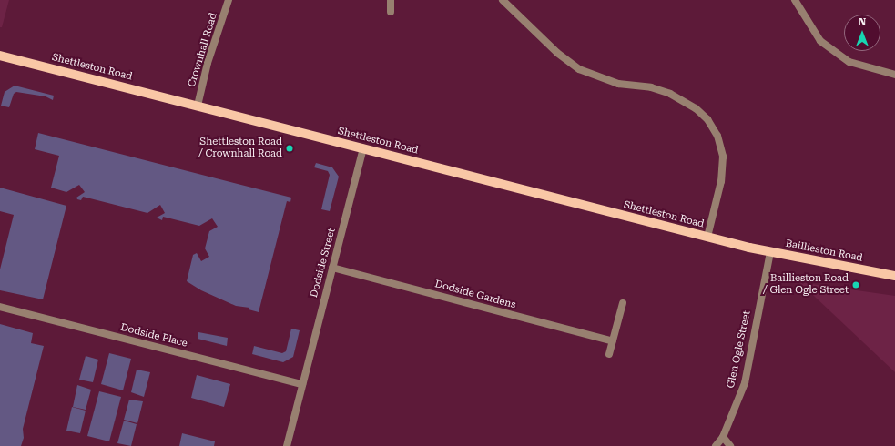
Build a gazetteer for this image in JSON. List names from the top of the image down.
{
  "streets": {
    "main road": ["Shettleston Road", "Baillieston Road"],
    "street": [
      "Crownhall Road",
      "Dodside Street",
      "Dodside Gardens",
      "Dodside Place",
      "Glen Ogle Street"
    ]
  },
  "crossings": [
    ["Crownhall Road", "Shettleston Road"],
    ["Shettleston Road", "Baillieston Road"],
    ["Shettleston Road", "Dodside Street"],
    ["Baillieston Road", "Glen Ogle Street"],
    ["Dodside Street", "Dodside Gardens"],
    ["Dodside Street", "Dodside Place"]
  ],
  "places": ["Shettleston Road / Crownhall Road", "Baillieston Road / Glen Ogle Street"],
  "north": "top"
}
